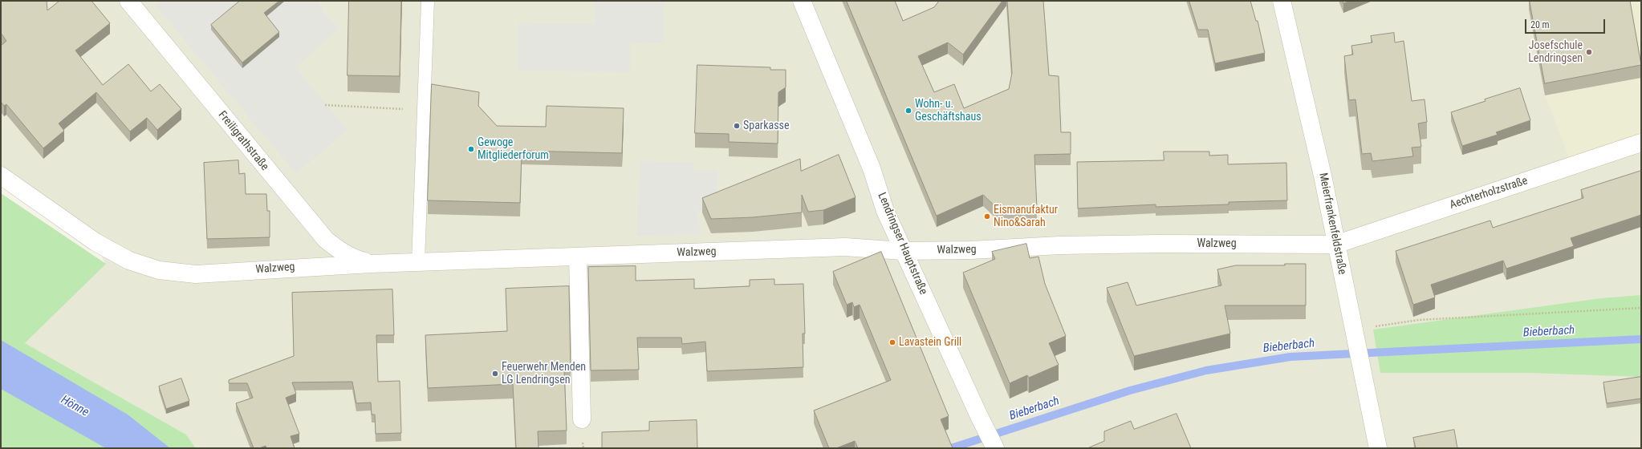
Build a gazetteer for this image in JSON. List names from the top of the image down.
{
  "streets": {
    "street": [
      "Freiligrathstraße",
      "Aechterholzstraße",
      "Meierfrankenfeldstraße",
      "Lendringser Hauptstraße",
      "Walzweg"
    ]
  },
  "crossings": [
    ["Freiligrathstraße", "Walzweg"],
    ["Aechterholzstraße", "Meierfrankenfeldstraße"],
    ["Aechterholzstraße", "Walzweg"],
    ["Meierfrankenfeldstraße", "Walzweg"],
    ["Lendringser Hauptstraße", "Walzweg"]
  ],
  "water": ["Bieberbach", "Hönne"],
  "places": [
    "Josefschule Lendringsen",
    "Wohn- u. Geschäftshaus",
    "Sparkasse",
    "Gewoge Mitgliederforum",
    "Eismanufaktur Nino&Sarah",
    "Lavastein Grill",
    "Feuerwehr Menden LG Lendringsen"
  ],
  "scale_bar": "20 m"
}
